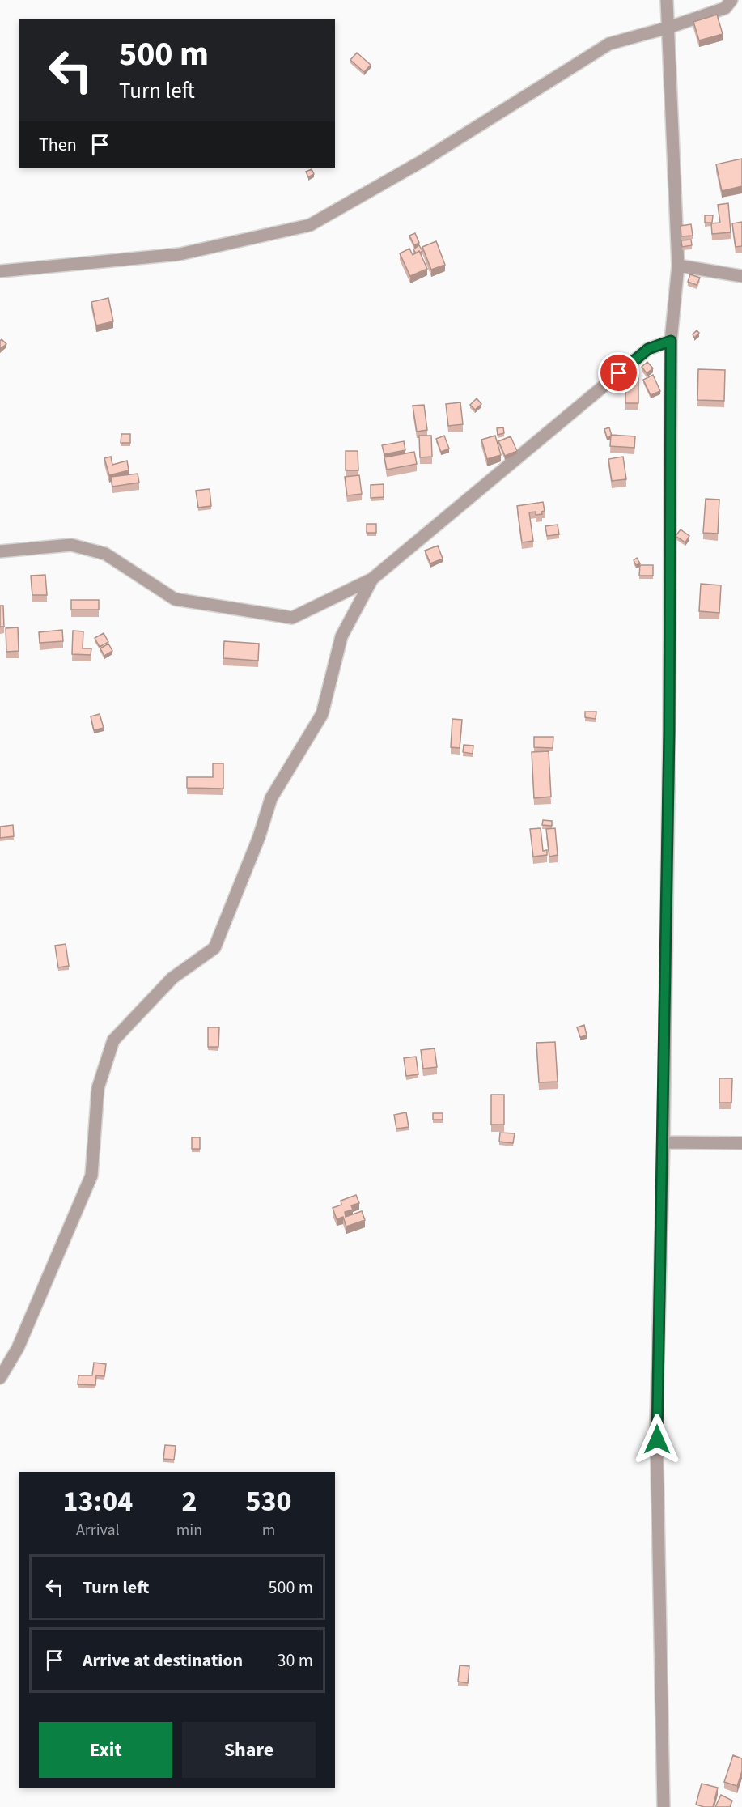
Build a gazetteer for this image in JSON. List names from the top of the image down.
{
  "page": {
    "turn": ["500 m", "Turn left"],
    "then": "Then",
    "eta": [
      "13:04",
      "Arrival",
      "2",
      "min",
      "530",
      "m"
    ],
    "list": [
      {
        "name": "Turn left",
        "value": "500 m"
      },
      {
        "name": "Arrive at destination",
        "value": "30 m"
      }
    ],
    "buttons": ["Exit", "Share"]
  }
}
